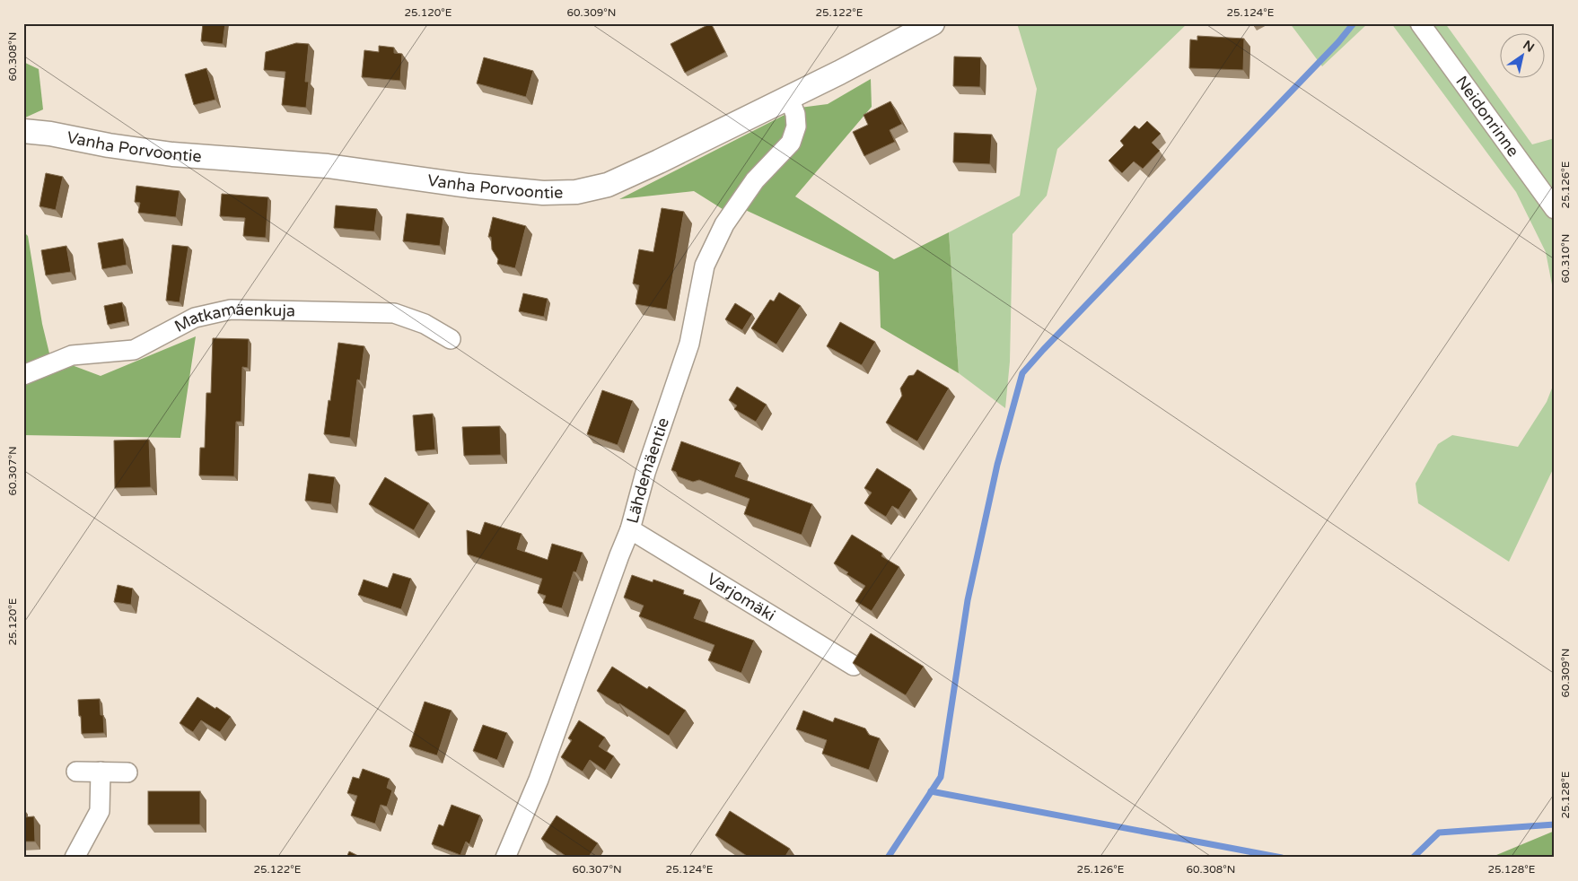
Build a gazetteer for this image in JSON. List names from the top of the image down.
{
  "streets": {
    "street": [
      "Neidonrinne",
      "Vanha Porvoontie",
      "Matkamäenkuja",
      "Lähdemäentie",
      "Varjomäki"
    ]
  },
  "crossings": [
    ["Vanha Porvoontie", "Lähdemäentie"],
    ["Lähdemäentie", "Varjomäki"]
  ],
  "north": "top right",
  "coordinates": [
    "25.120°E",
    "60.309°N",
    "25.122°E",
    "25.124°E",
    "60.308°N",
    "25.126°E",
    "60.310°N",
    "60.307°N",
    "25.128°E"
  ]
}
